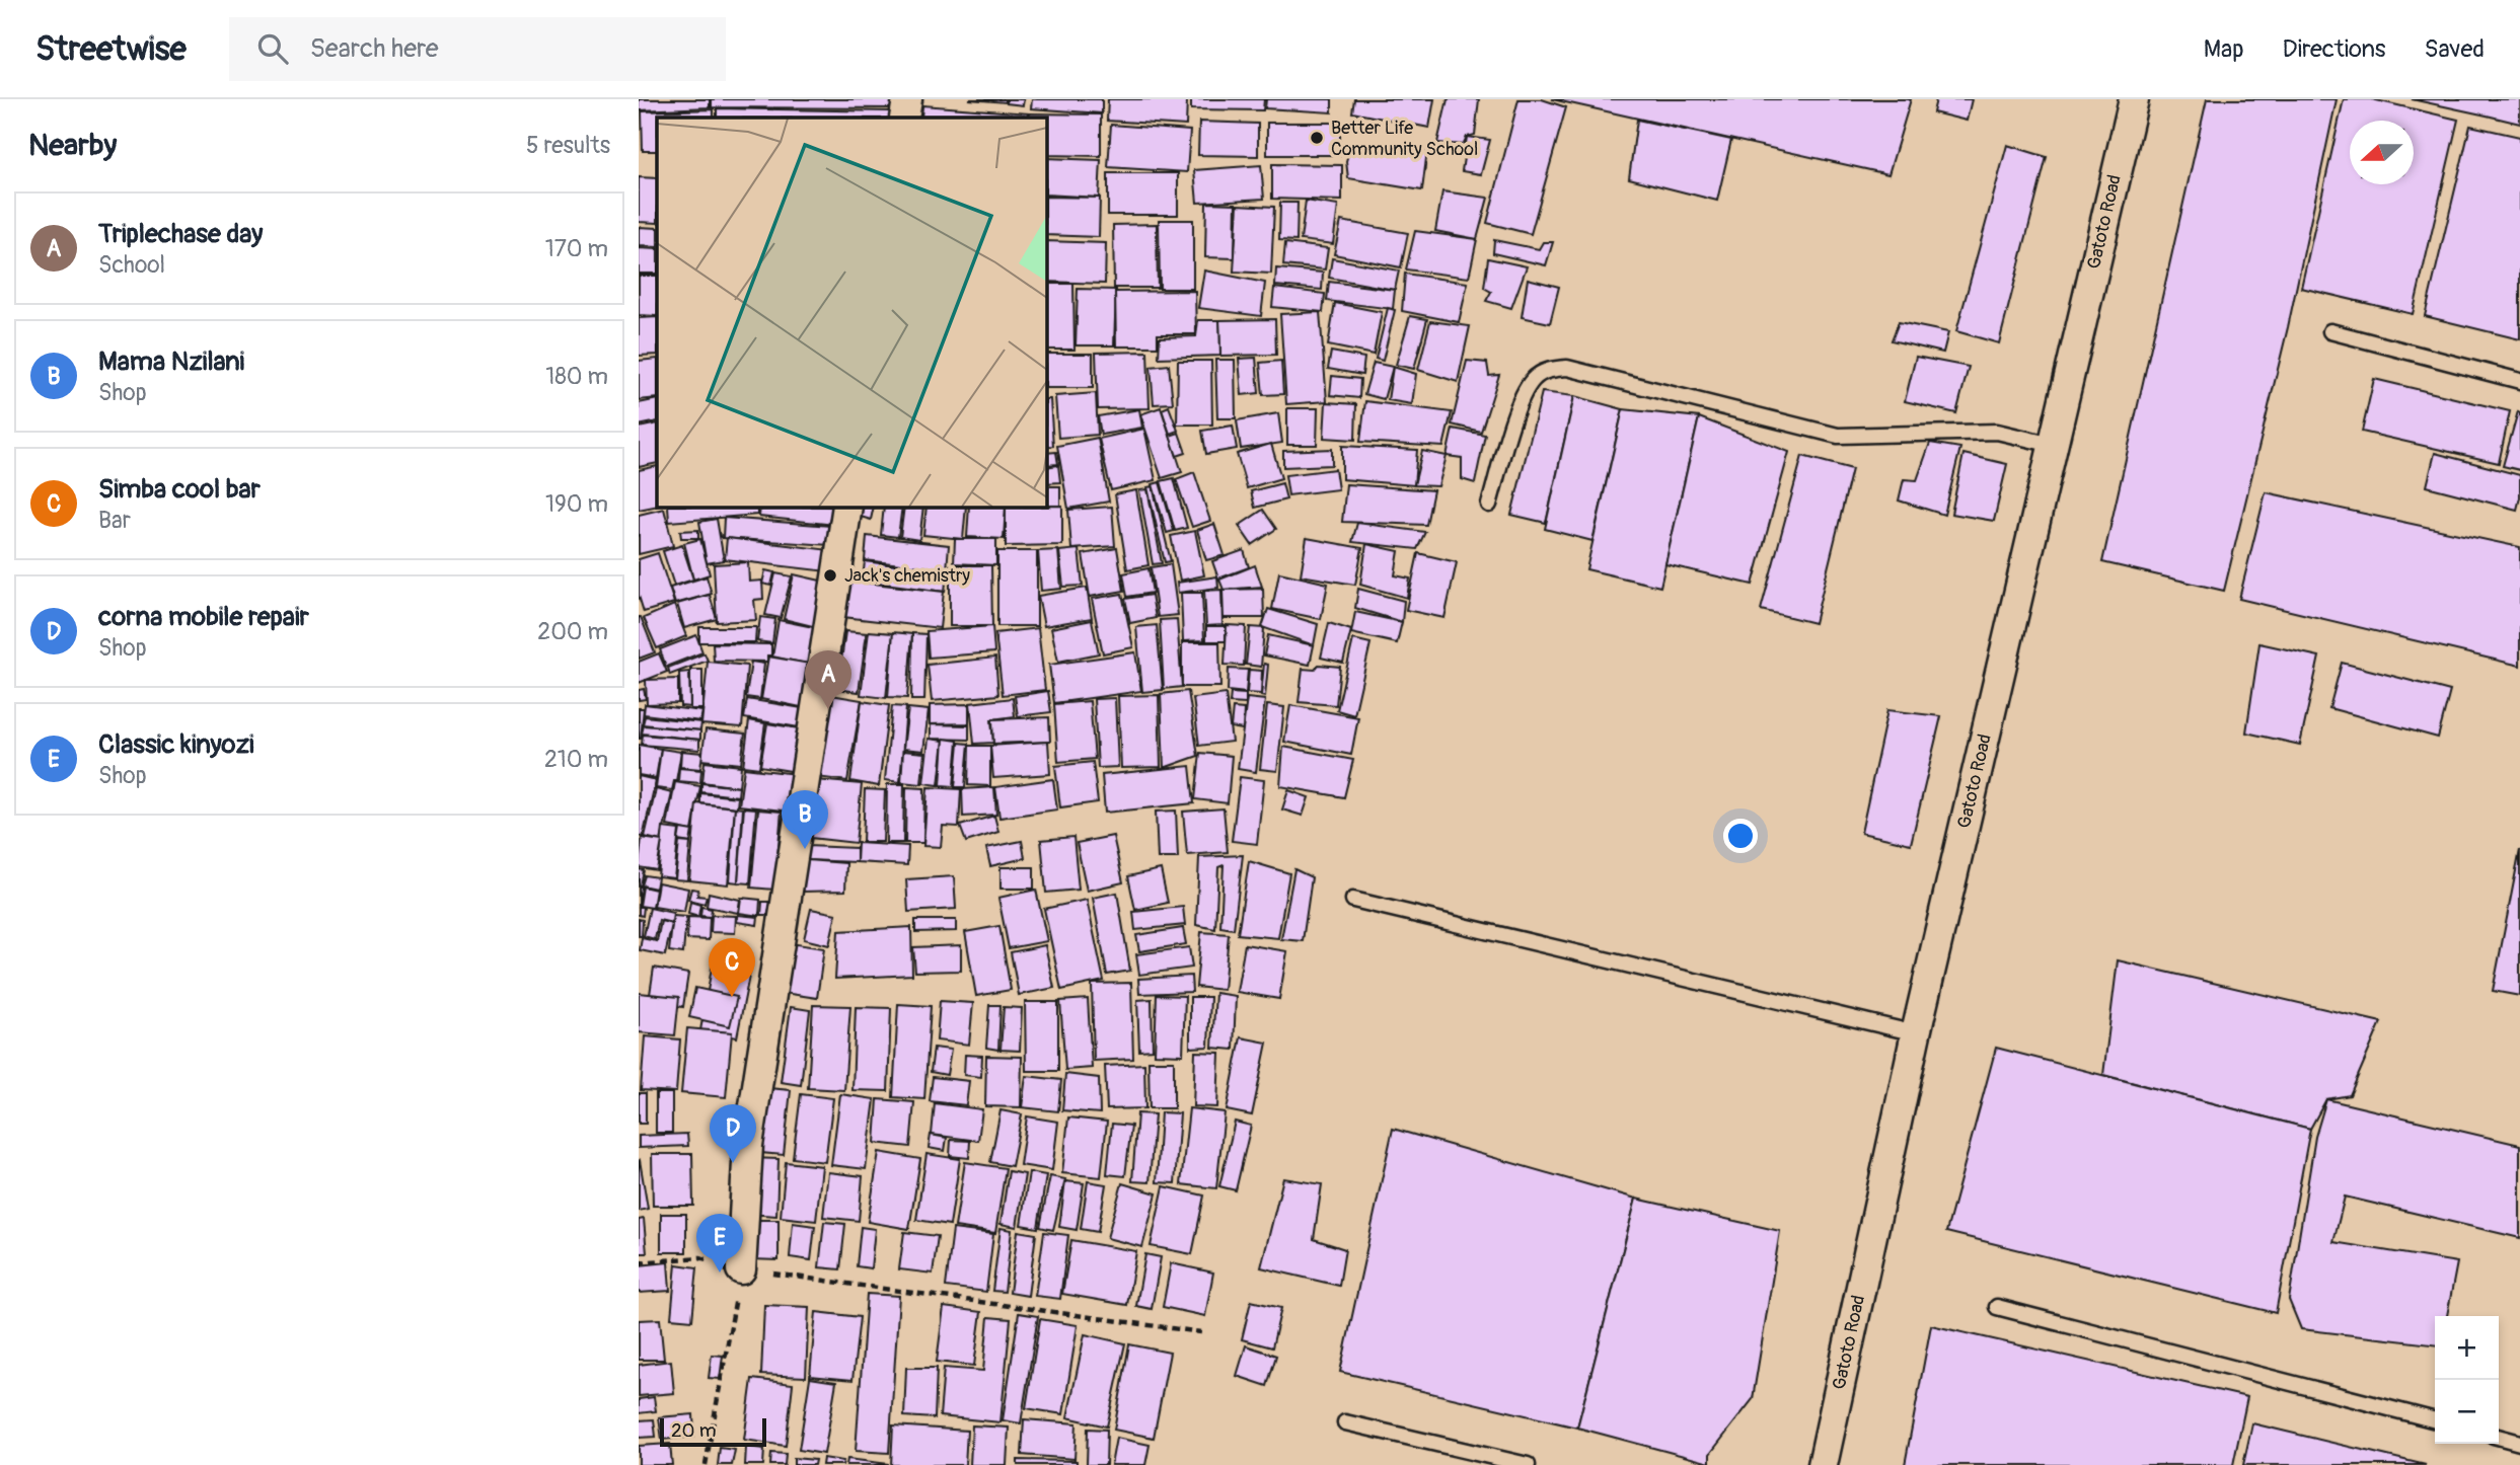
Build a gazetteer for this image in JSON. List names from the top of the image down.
{
  "streets": {
    "street": ["Gatoto Road"]
  },
  "places": ["Better Life Community School", "Jack's chemistry"],
  "scale_bar": "20 m",
  "north": "left",
  "page": {
    "header": "Streetwise",
    "search": "Search here",
    "nav": ["Map", "Directions", "Saved"],
    "heading": ["Nearby", "5 results"],
    "list": [
      {
        "mark": "A",
        "name": "Triplechase day",
        "note": "School",
        "value": "170 m"
      },
      {
        "mark": "B",
        "name": "Mama Nzilani",
        "note": "Shop",
        "value": "180 m"
      },
      {
        "mark": "C",
        "name": "Simba cool bar",
        "note": "Bar",
        "value": "190 m"
      },
      {
        "mark": "D",
        "name": "corna mobile repair",
        "note": "Shop",
        "value": "200 m"
      },
      {
        "mark": "E",
        "name": "Classic kinyozi",
        "note": "Shop",
        "value": "210 m"
      }
    ],
    "pins": [
      "A",
      "B",
      "C",
      "D",
      "E"
    ],
    "map_buttons": ["+", "−"],
    "scale": "20 m"
  }
}
